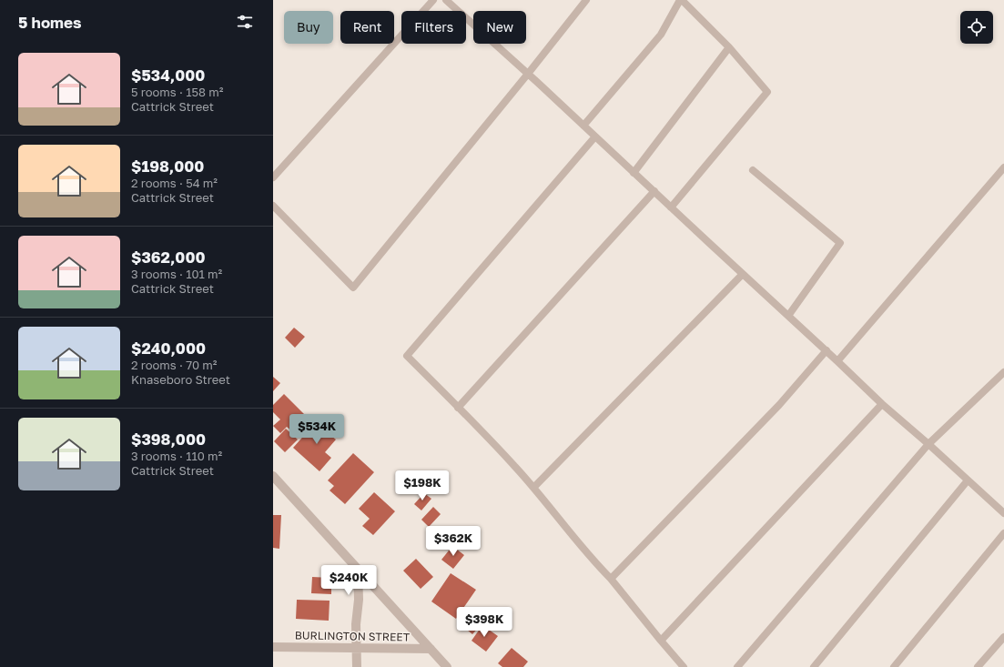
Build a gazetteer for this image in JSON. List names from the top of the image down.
{
  "streets": {
    "street": ["BURLINGTON STREET"]
  },
  "page": {
    "heading": "5 homes",
    "chip": [
      "Buy",
      "Rent",
      "Filters",
      "New"
    ],
    "list": [
      {
        "name": "$534,000",
        "note": "5 rooms · 158 m² · Cattrick Street"
      },
      {
        "name": "$198,000",
        "note": "2 rooms · 54 m² · Cattrick Street"
      },
      {
        "name": "$362,000",
        "note": "3 rooms · 101 m² · Cattrick Street"
      },
      {
        "name": "$240,000",
        "note": "2 rooms · 70 m² · Knaseboro Street"
      },
      {
        "name": "$398,000",
        "note": "3 rooms · 110 m² · Cattrick Street"
      }
    ],
    "price": [
      "$534K",
      "$198K",
      "$362K",
      "$240K",
      "$398K"
    ]
  }
}
